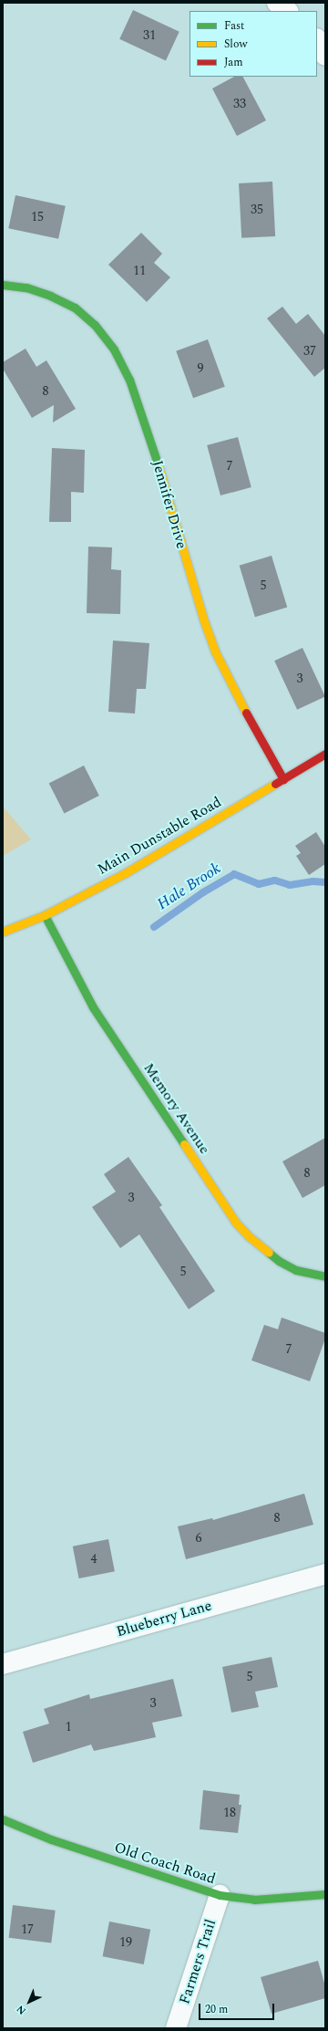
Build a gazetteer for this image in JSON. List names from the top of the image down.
{
  "streets": {
    "street": [
      "Jennifer Drive",
      "Main Dunstable Road",
      "Memory Avenue",
      "Blueberry Lane",
      "Old Coach Road",
      "Farmers Trail"
    ]
  },
  "crossings": [
    ["Jennifer Drive", "Main Dunstable Road"],
    ["Main Dunstable Road", "Memory Avenue"],
    ["Old Coach Road", "Farmers Trail"]
  ],
  "water": ["Hale Brook"],
  "house_numbers": [
    "31",
    "33",
    "35",
    "15",
    "11",
    "37",
    "9",
    "8",
    "7",
    "5",
    "3",
    "8",
    "3",
    "5",
    "7",
    "8",
    "6",
    "4",
    "5",
    "3",
    "1",
    "18",
    "17",
    "19"
  ],
  "legend": ["Fast", "Slow", "Jam"],
  "scale_bar": "20 m",
  "north": "bottom left"
}
